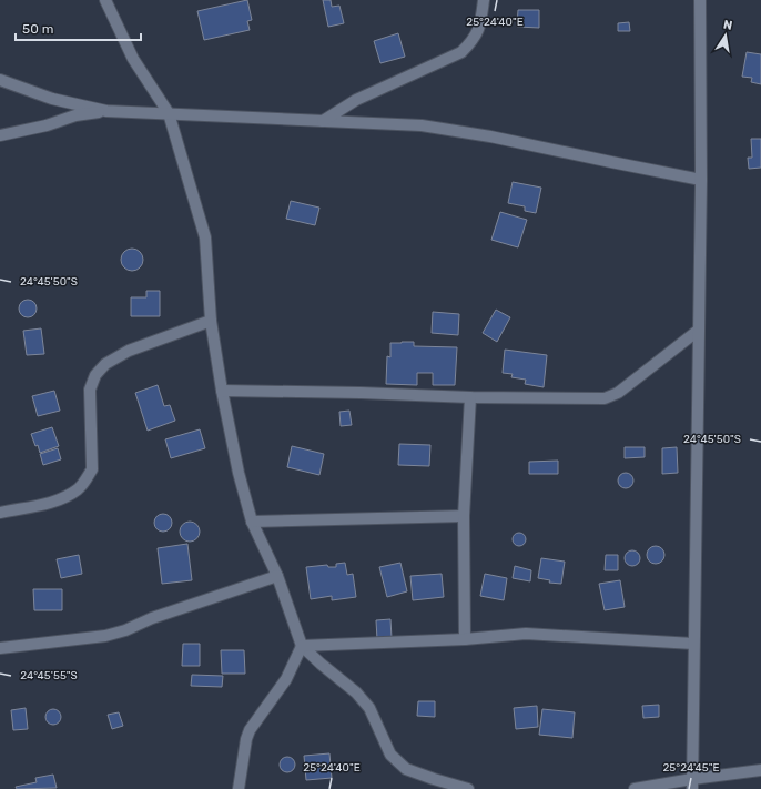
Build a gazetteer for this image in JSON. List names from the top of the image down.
{
  "scale_bar": "50 m",
  "north": "top",
  "coordinates": [
    "25°24'40\"E",
    "24°45'50\"S",
    "24°45'55\"S",
    "25°24'45\"E"
  ]
}
